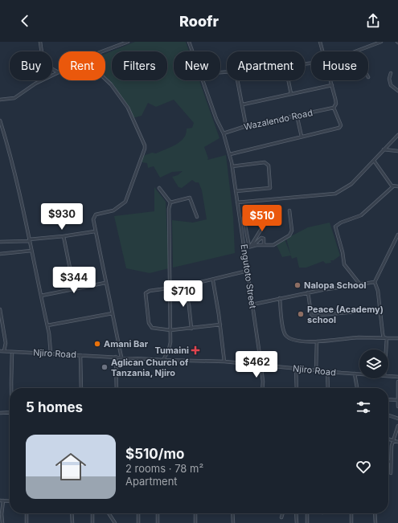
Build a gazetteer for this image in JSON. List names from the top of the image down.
{
  "streets": {
    "street": ["Wazalendo Road", "Engutoto Street", "Njiro Road"]
  },
  "crossings": [
    ["Wazalendo Road", "Engutoto Street"],
    ["Engutoto Street", "Njiro Road"]
  ],
  "places": {
    "other": [
      "Nalopa School",
      "Peace (Academy) school",
      "Amani Bar",
      "Aglican Church of Tanzania, Njiro"
    ],
    "health": ["Tumaini"]
  },
  "page": {
    "header": "Roofr",
    "chip": [
      "Buy",
      "Rent",
      "Filters",
      "New",
      "Apartment",
      "House"
    ],
    "price": [
      "$930",
      "$510",
      "$344",
      "$710",
      "$462"
    ],
    "heading": "5 homes",
    "list": [
      {
        "name": "$510/mo",
        "note": "2 rooms · 78 m² · Apartment"
      }
    ]
  }
}
